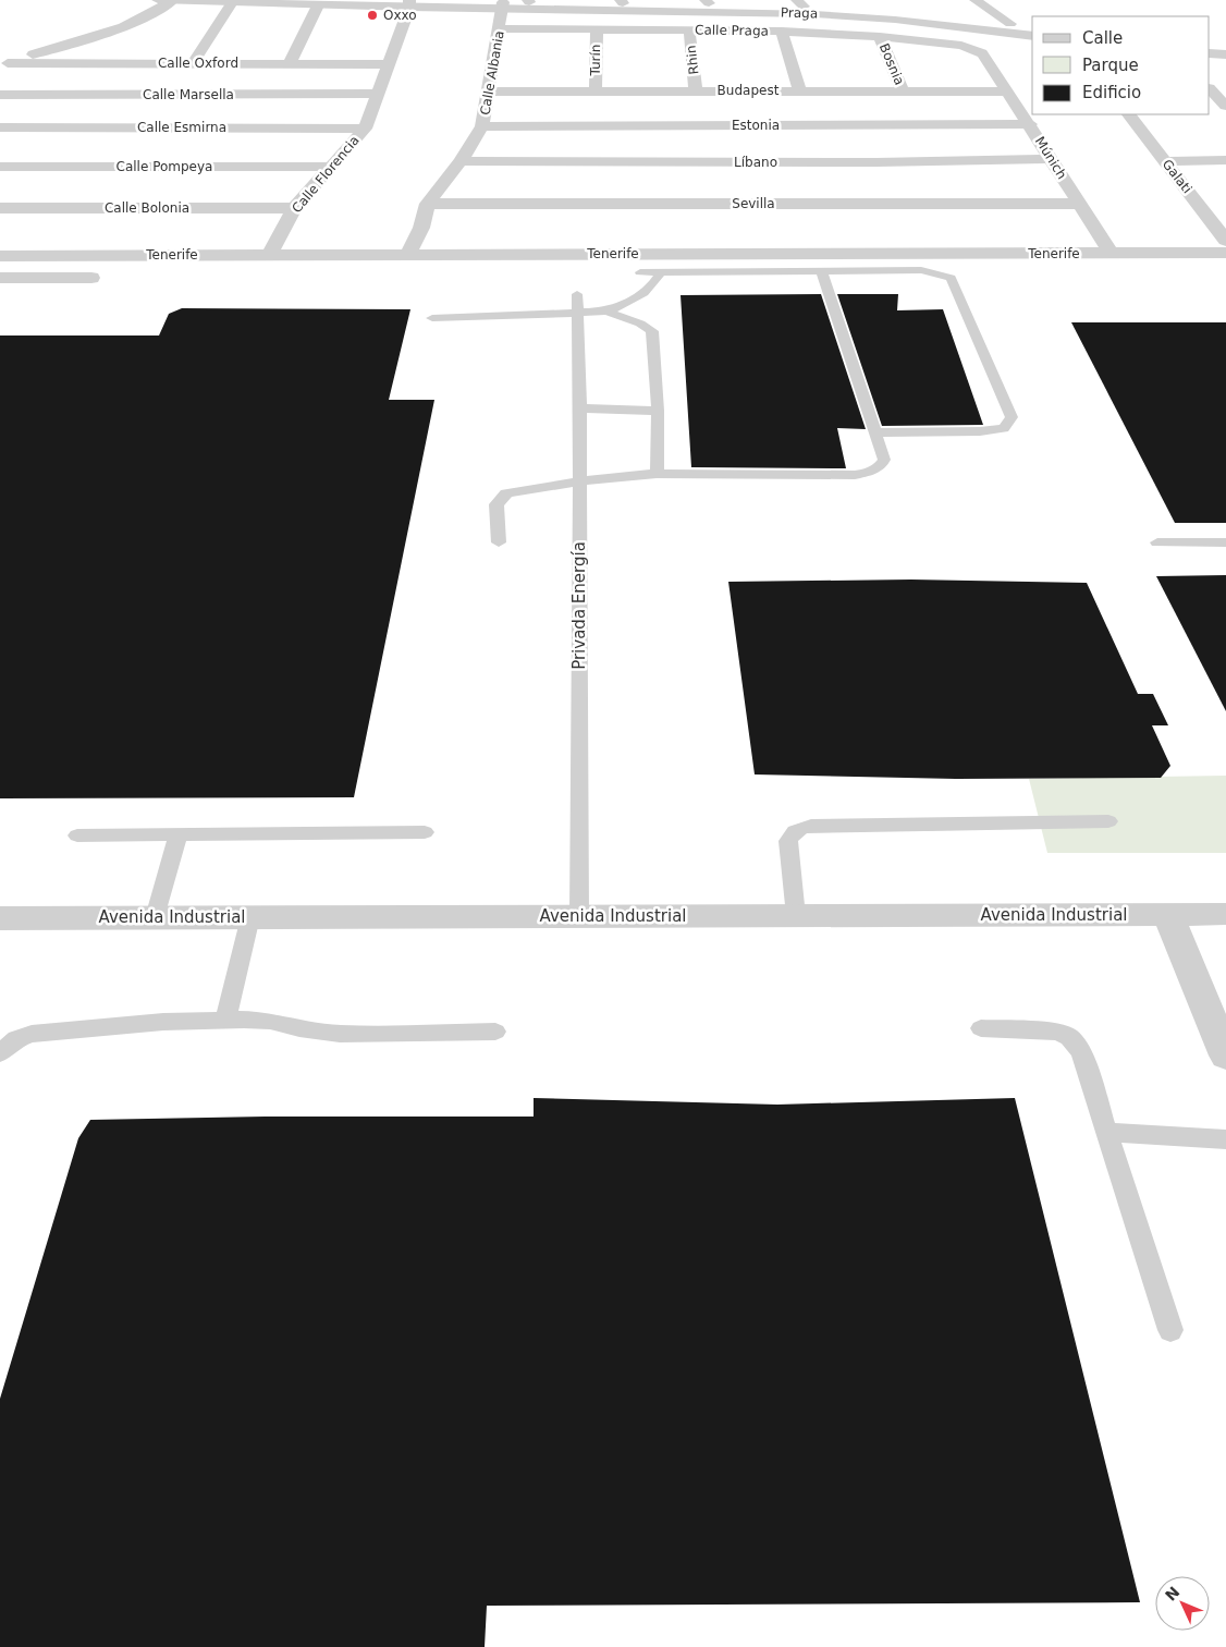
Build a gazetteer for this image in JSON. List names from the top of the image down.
{
  "streets": {
    "street": [
      "Praga",
      "Calle Praga",
      "Turín",
      "Rhin",
      "Calle Oxford",
      "Bosnia",
      "Calle Albania",
      "Budapest",
      "Calle Marsella",
      "Estonia",
      "Calle Esmirna",
      "Múnich",
      "Líbano",
      "Calle Pompeya",
      "Calle Florencia",
      "Galati",
      "Sevilla",
      "Calle Bolonia",
      "Tenerife",
      "Avenida Industrial"
    ],
    "lane": ["Privada Energía"]
  },
  "crossings": [
    ["Praga", "Calle Albania"],
    ["Praga", "Calle Florencia"],
    ["Calle Praga", "Turín"],
    ["Calle Praga", "Rhin"],
    ["Calle Praga", "Bosnia"],
    ["Calle Praga", "Calle Albania"],
    ["Calle Praga", "Múnich"],
    ["Turín", "Budapest"],
    ["Rhin", "Budapest"],
    ["Calle Oxford", "Calle Florencia"],
    ["Bosnia", "Budapest"],
    ["Calle Albania", "Budapest"],
    ["Calle Albania", "Estonia"],
    ["Calle Albania", "Líbano"],
    ["Calle Albania", "Sevilla"],
    ["Calle Albania", "Tenerife"],
    ["Budapest", "Múnich"],
    ["Calle Marsella", "Calle Florencia"],
    ["Estonia", "Múnich"],
    ["Calle Esmirna", "Calle Florencia"],
    ["Múnich", "Líbano"],
    ["Múnich", "Sevilla"],
    ["Múnich", "Tenerife"],
    ["Calle Pompeya", "Calle Florencia"],
    ["Calle Florencia", "Calle Bolonia"],
    ["Calle Florencia", "Tenerife"],
    ["Privada Energía", "Avenida Industrial"]
  ],
  "places": ["Oxxo"],
  "legend": ["Calle", "Parque", "Edificio"],
  "north": "top left"
}
